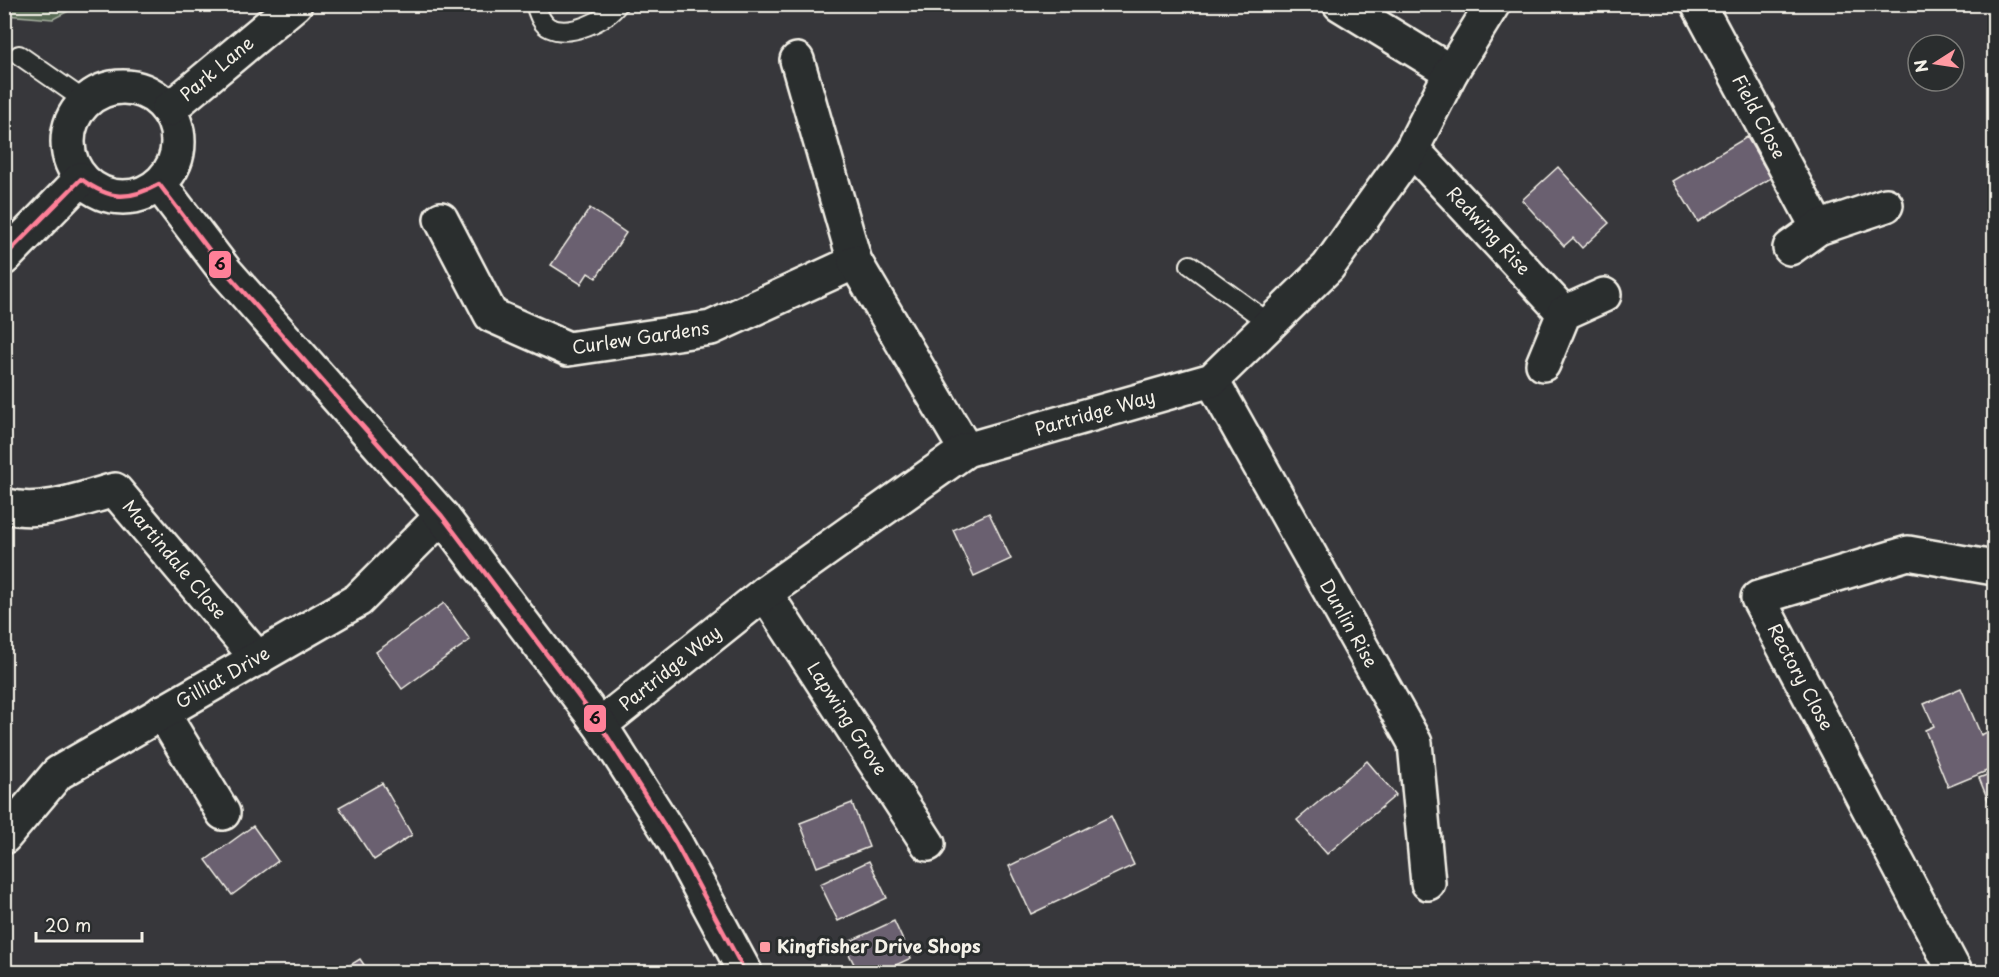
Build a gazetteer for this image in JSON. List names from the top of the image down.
{
  "streets": {
    "street": [
      "Park Lane",
      "Field Close",
      "Redwing Rise",
      "Curlew Gardens",
      "Partridge Way",
      "Martindale Close",
      "Dunlin Rise",
      "Rectory Close",
      "Gilliat Drive",
      "Lapwing Grove"
    ]
  },
  "crossings": [
    ["Redwing Rise", "Partridge Way"],
    ["Partridge Way", "Dunlin Rise"],
    ["Partridge Way", "Lapwing Grove"],
    ["Martindale Close", "Gilliat Drive"]
  ],
  "places": {
    "transit": ["Kingfisher Drive Shops"]
  },
  "lines": ["transit line 6"],
  "scale_bar": "20 m",
  "north": "left"
}
